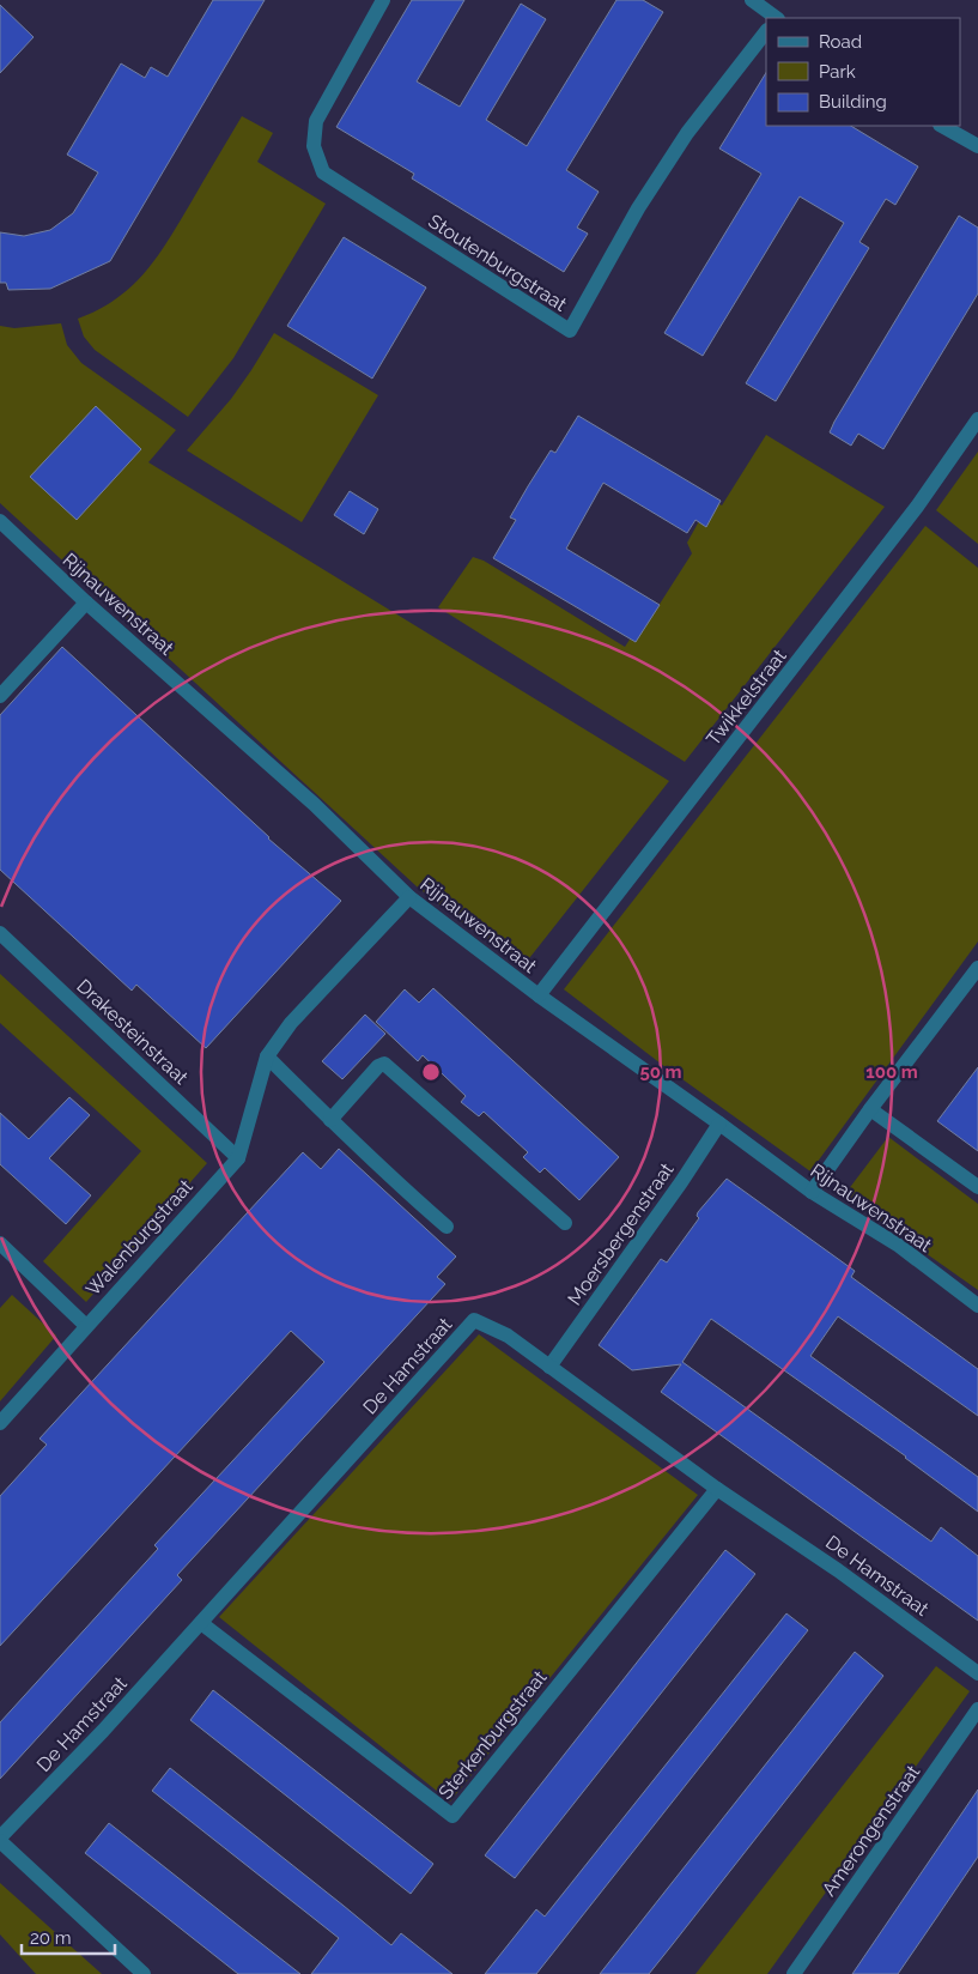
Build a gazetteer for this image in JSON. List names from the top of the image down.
{
  "streets": {
    "street": [
      "Stoutenburgstraat",
      "Rijnauwenstraat",
      "Twikkelstraat",
      "Drakesteinstraat",
      "Moersbergenstraat",
      "Walenburgstraat",
      "De Hamstraat",
      "Sterkenburgstraat",
      "Amerongenstraat"
    ]
  },
  "crossings": [
    ["Rijnauwenstraat", "Twikkelstraat"],
    ["Rijnauwenstraat", "Moersbergenstraat"],
    ["Rijnauwenstraat", "Walenburgstraat"],
    ["Drakesteinstraat", "Walenburgstraat"],
    ["Moersbergenstraat", "De Hamstraat"],
    ["De Hamstraat", "Sterkenburgstraat"]
  ],
  "legend": ["Road", "Park", "Building"],
  "scale_bar": "20 m",
  "rings": ["50 m", "100 m"]
}
